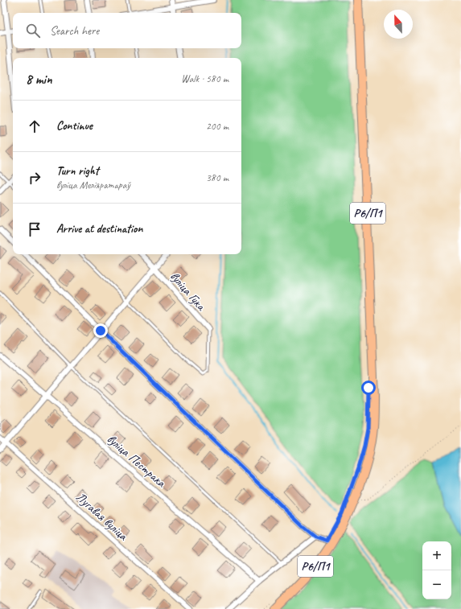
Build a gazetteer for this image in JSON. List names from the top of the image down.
{
  "streets": {
    "main road": ["Р6/П1"],
    "street": ["вуліца Гука", "вуліца Пестрака", "Лугавая вуліца"]
  },
  "north": "top",
  "page": {
    "search": "Search here",
    "heading": ["8 min", "Walk · 580 m"],
    "list": [
      ["Continue", "200 m"],
      ["Turn right", "вуліца Меліяратараў", "380 m"],
      "Arrive at destination"
    ],
    "map_buttons": ["+", "−"]
  }
}
